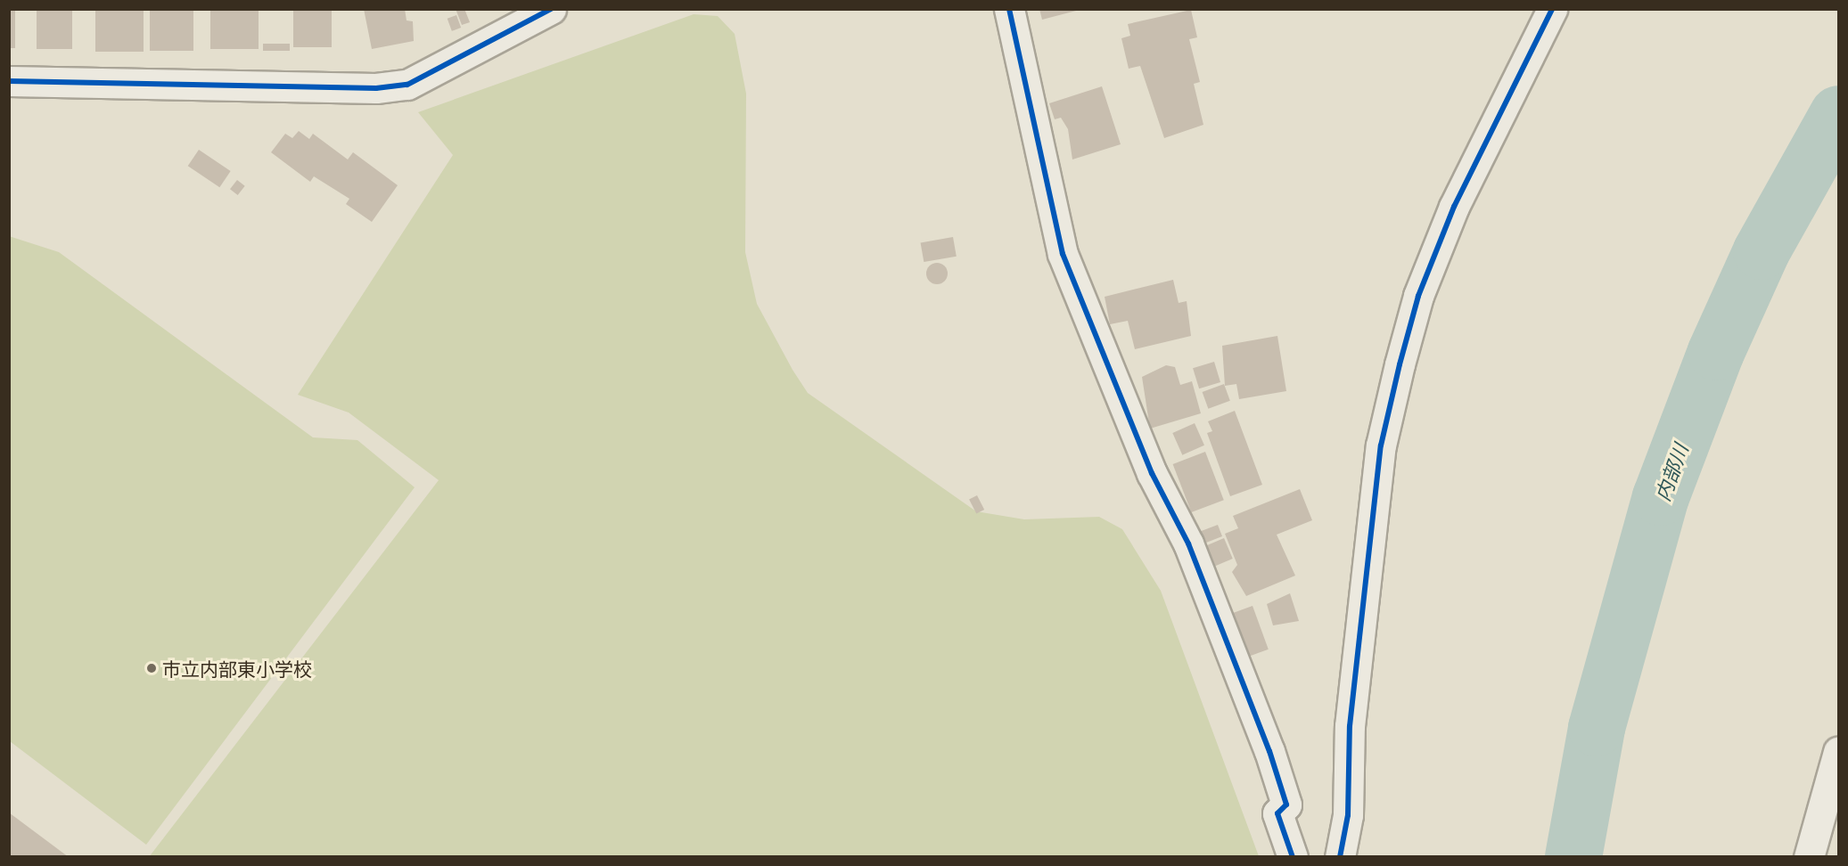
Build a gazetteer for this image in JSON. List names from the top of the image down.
{
  "water": ["内部川"],
  "places": ["市立内部東小学校"]
}
